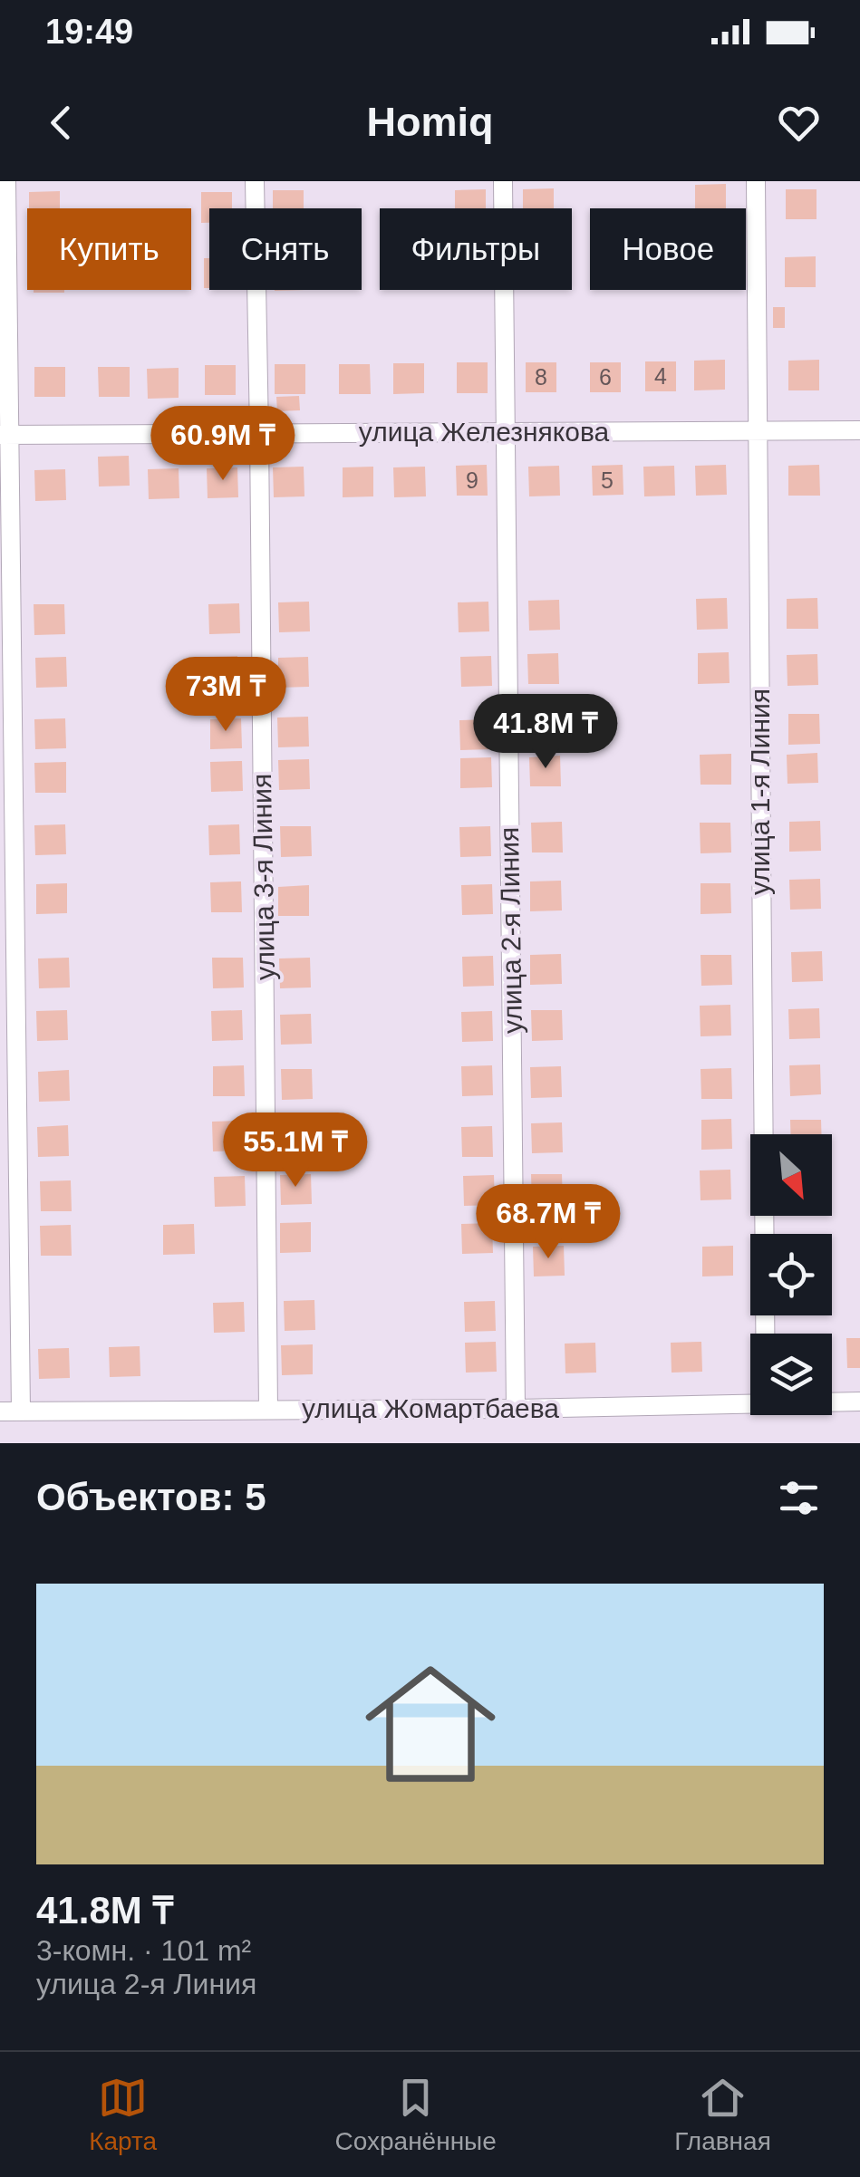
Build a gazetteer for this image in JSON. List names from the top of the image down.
{
  "streets": {
    "street": [
      "улица Железнякова",
      "улица 1-я Линия",
      "улица 3-я Линия",
      "улица 2-я Линия",
      "улица Жомартбаева"
    ]
  },
  "crossings": [
    ["улица Железнякова", "улица 1-я Линия"],
    ["улица Железнякова", "улица 3-я Линия"],
    ["улица Железнякова", "улица 2-я Линия"],
    ["улица 3-я Линия", "улица Жомартбаева"],
    ["улица 2-я Линия", "улица Жомартбаева"]
  ],
  "house_numbers": [
    "4",
    "8",
    "6",
    "9",
    "5"
  ],
  "north": "bottom right",
  "page": {
    "status": "19:49",
    "header": "Homiq",
    "chip": [
      "Купить",
      "Снять",
      "Фильтры",
      "Новое"
    ],
    "price": [
      "60.9M ₸",
      "73M ₸",
      "41.8M ₸",
      "55.1M ₸",
      "68.7M ₸"
    ],
    "heading": "Объектов: 5",
    "list": [
      {
        "name": "41.8M ₸",
        "note": "3-комн. · 101 m² · улица 2-я Линия"
      }
    ],
    "tabs": ["Карта", "Сохранённые", "Главная"]
  }
}
